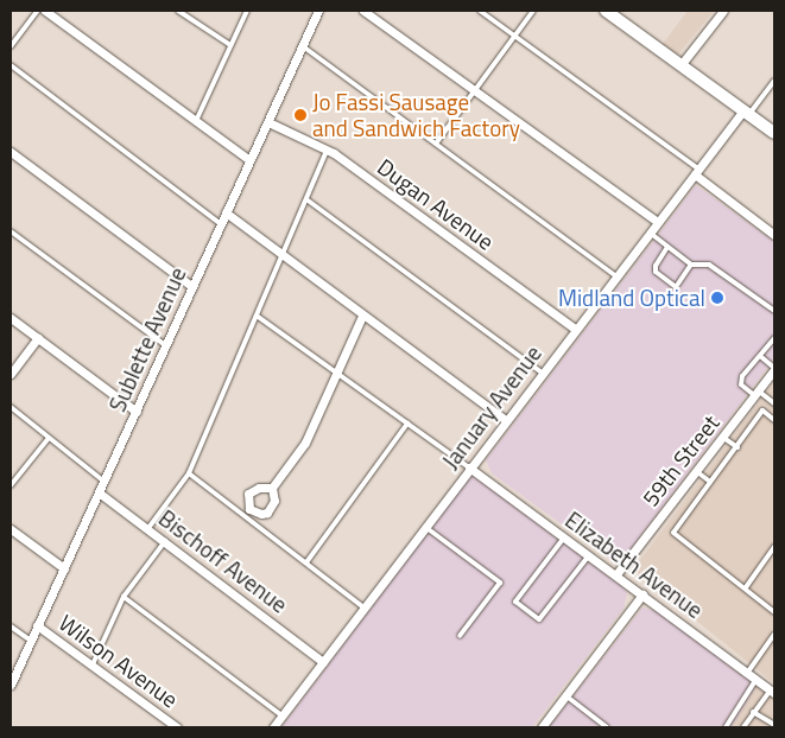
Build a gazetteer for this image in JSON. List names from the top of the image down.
{
  "streets": {
    "street": [
      "Dugan Avenue",
      "Sublette Avenue",
      "January Avenue",
      "59th Street",
      "Bischoff Avenue",
      "Elizabeth Avenue",
      "Wilson Avenue"
    ]
  },
  "crossings": [
    ["Dugan Avenue", "Sublette Avenue"],
    ["Dugan Avenue", "January Avenue"],
    ["Sublette Avenue", "Bischoff Avenue"],
    ["Sublette Avenue", "Wilson Avenue"],
    ["January Avenue", "Bischoff Avenue"],
    ["January Avenue", "Elizabeth Avenue"],
    ["59th Street", "Elizabeth Avenue"]
  ],
  "places": ["Jo Fassi Sausage and Sandwich Factory", "Midland Optical"]
}
